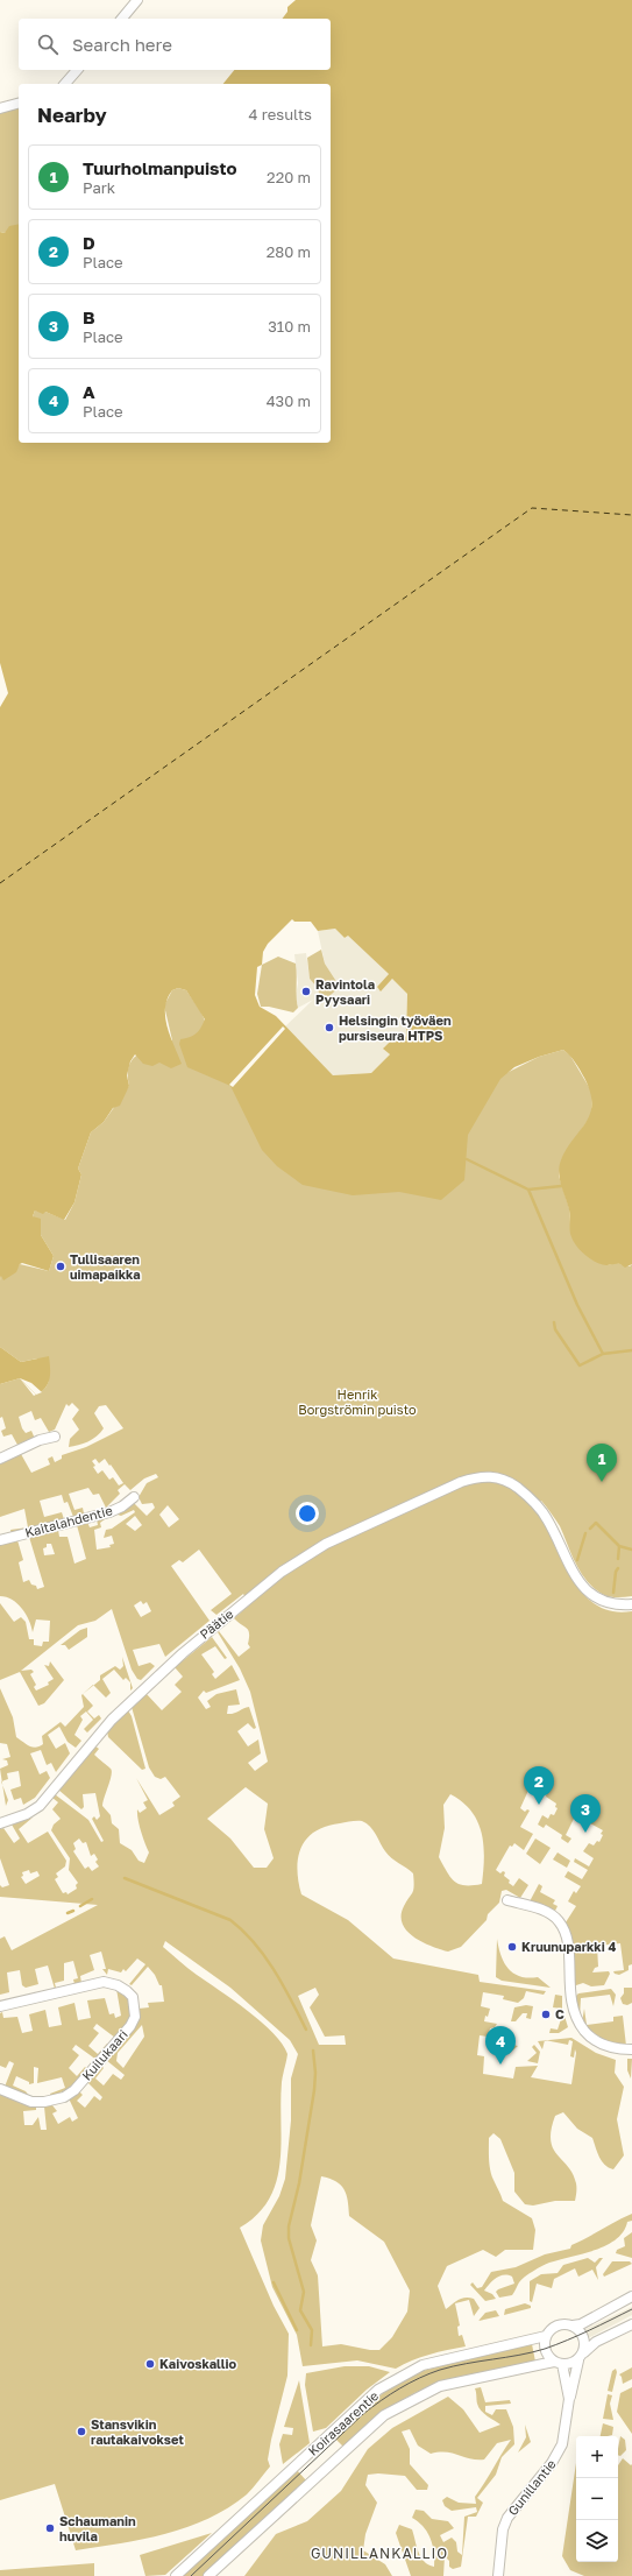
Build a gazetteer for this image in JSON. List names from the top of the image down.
{
  "streets": {
    "street": [
      "Kaitalahdentie",
      "Päätie",
      "Kuilukaari",
      "Koirasaarentie",
      "Gunillantie"
    ]
  },
  "crossings": [
    ["Koirasaarentie", "Gunillantie"]
  ],
  "districts": ["GUNILLANKALLIO"],
  "parks": ["Henrik Borgströmin puisto"],
  "places": [
    "Ravintola Pyysaari",
    "Helsingin työväen pursiseura HTPS",
    "Tullisaaren uimapaikka",
    "Kruunuparkki 4",
    "C",
    "Kaivoskallio",
    "Stansvikin rautakaivokset",
    "Schaumanin huvila"
  ],
  "page": {
    "search": "Search here",
    "heading": ["Nearby", "4 results"],
    "list": [
      {
        "mark": "1",
        "name": "Tuurholmanpuisto",
        "note": "Park",
        "value": "220 m"
      },
      {
        "mark": "2",
        "name": "D",
        "note": "Place",
        "value": "280 m"
      },
      {
        "mark": "3",
        "name": "B",
        "note": "Place",
        "value": "310 m"
      },
      {
        "mark": "4",
        "name": "A",
        "note": "Place",
        "value": "430 m"
      }
    ],
    "pins": [
      "1",
      "2",
      "3",
      "4"
    ],
    "map_buttons": ["+", "−"]
  }
}
